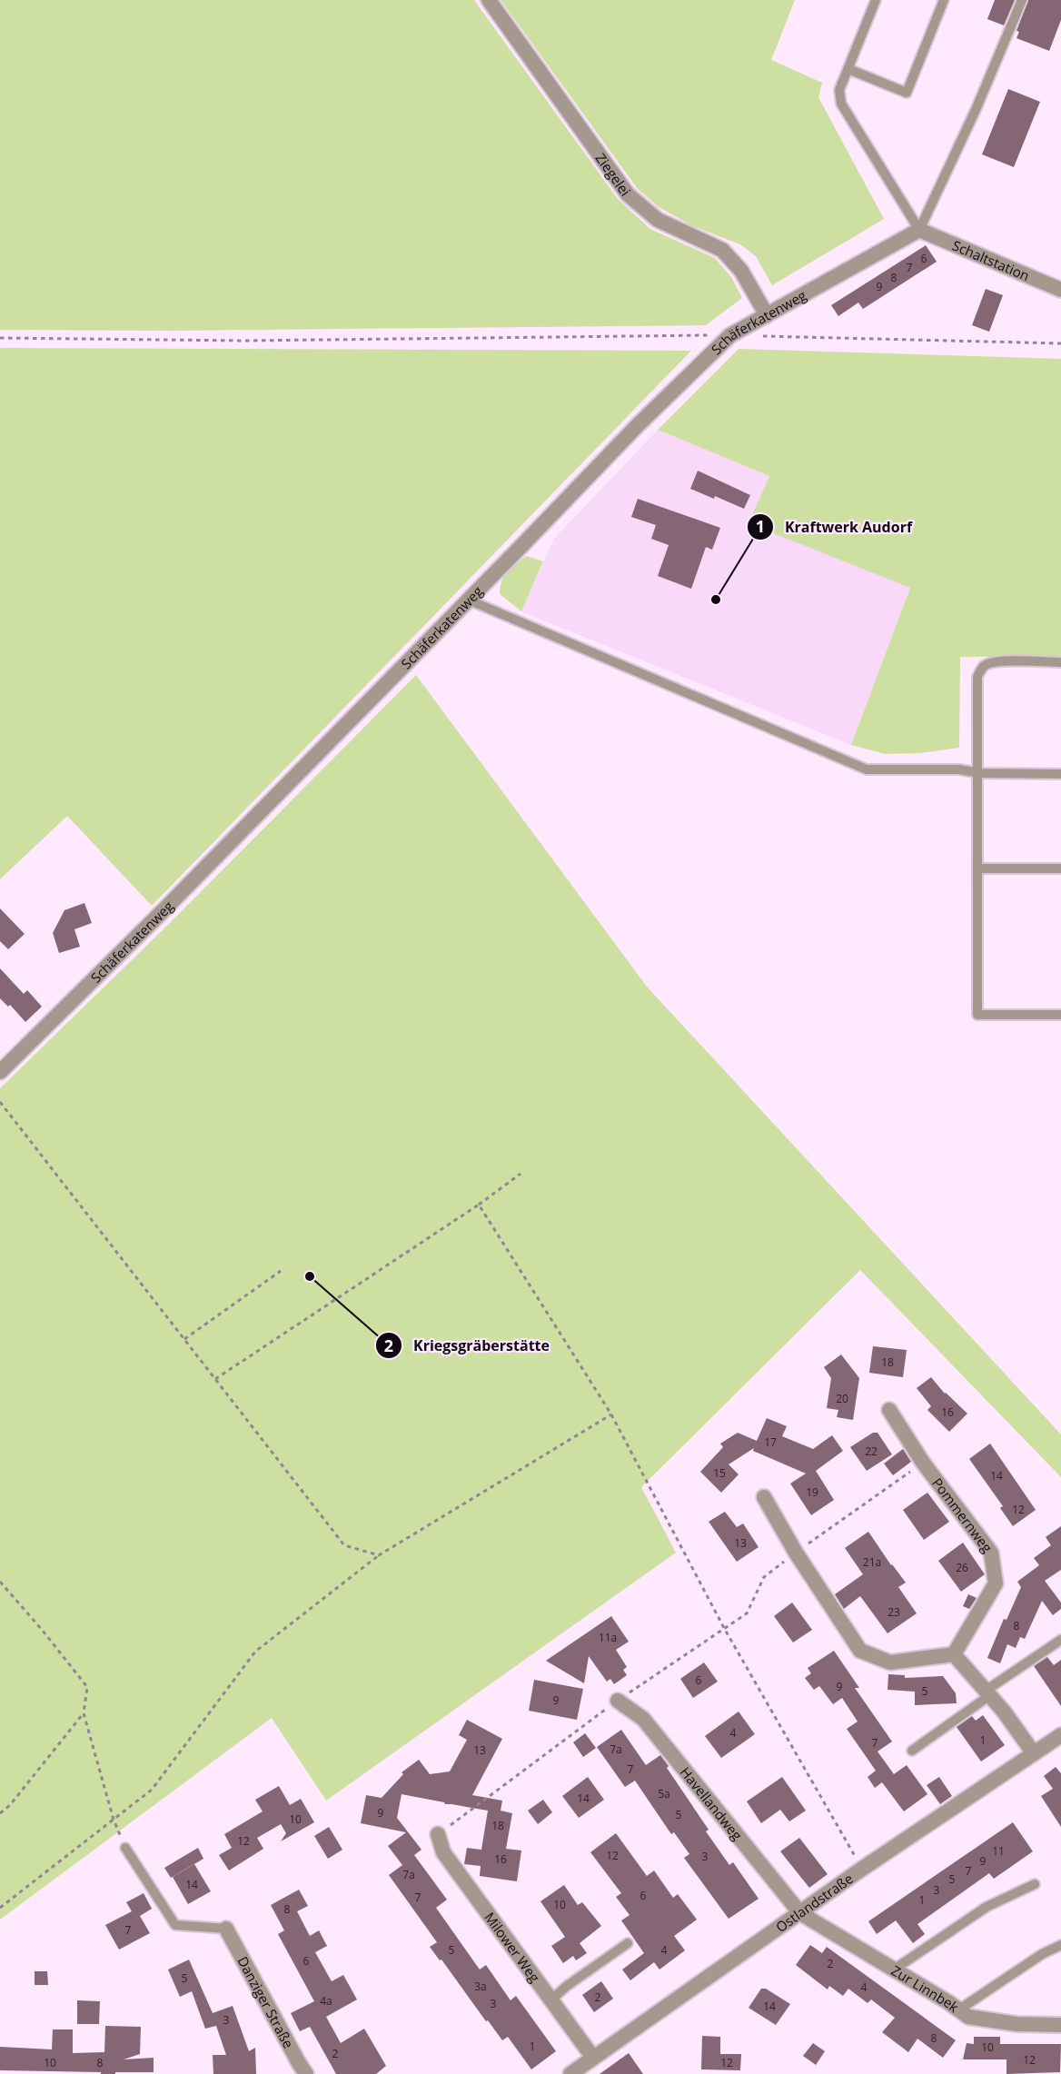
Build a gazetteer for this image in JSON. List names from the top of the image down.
{
  "streets": {
    "street": [
      "Ziegelei",
      "Schaltstation",
      "Schäferkatenweg",
      "Pommernweg",
      "Havellandweg",
      "Ostlandstraße",
      "Milower Weg",
      "Zur Linnbek",
      "Danziger Straße"
    ]
  },
  "crossings": [
    ["Ziegelei", "Schäferkatenweg"],
    ["Schaltstation", "Schäferkatenweg"],
    ["Havellandweg", "Ostlandstraße"],
    ["Havellandweg", "Zur Linnbek"],
    ["Ostlandstraße", "Milower Weg"],
    ["Ostlandstraße", "Zur Linnbek"]
  ],
  "places": ["Kraftwerk Audorf", "Kriegsgräberstätte"],
  "house_numbers": [
    "6",
    "7",
    "8",
    "9",
    "18",
    "20",
    "16",
    "17",
    "22",
    "15",
    "14",
    "19",
    "12",
    "13",
    "21a",
    "26",
    "23",
    "8",
    "11a",
    "6",
    "9",
    "5",
    "9",
    "4",
    "1",
    "7",
    "7a",
    "13",
    "7",
    "5a",
    "14",
    "9",
    "5",
    "10",
    "18",
    "12",
    "11",
    "12",
    "3",
    "16",
    "9",
    "7",
    "7a",
    "5",
    "14",
    "3",
    "6",
    "7",
    "1",
    "10",
    "8",
    "7",
    "5",
    "4",
    "6",
    "2",
    "5",
    "3a",
    "4",
    "2",
    "4a",
    "3",
    "14",
    "3",
    "8",
    "1",
    "10",
    "2",
    "12",
    "10",
    "8",
    "12"
  ]
}
